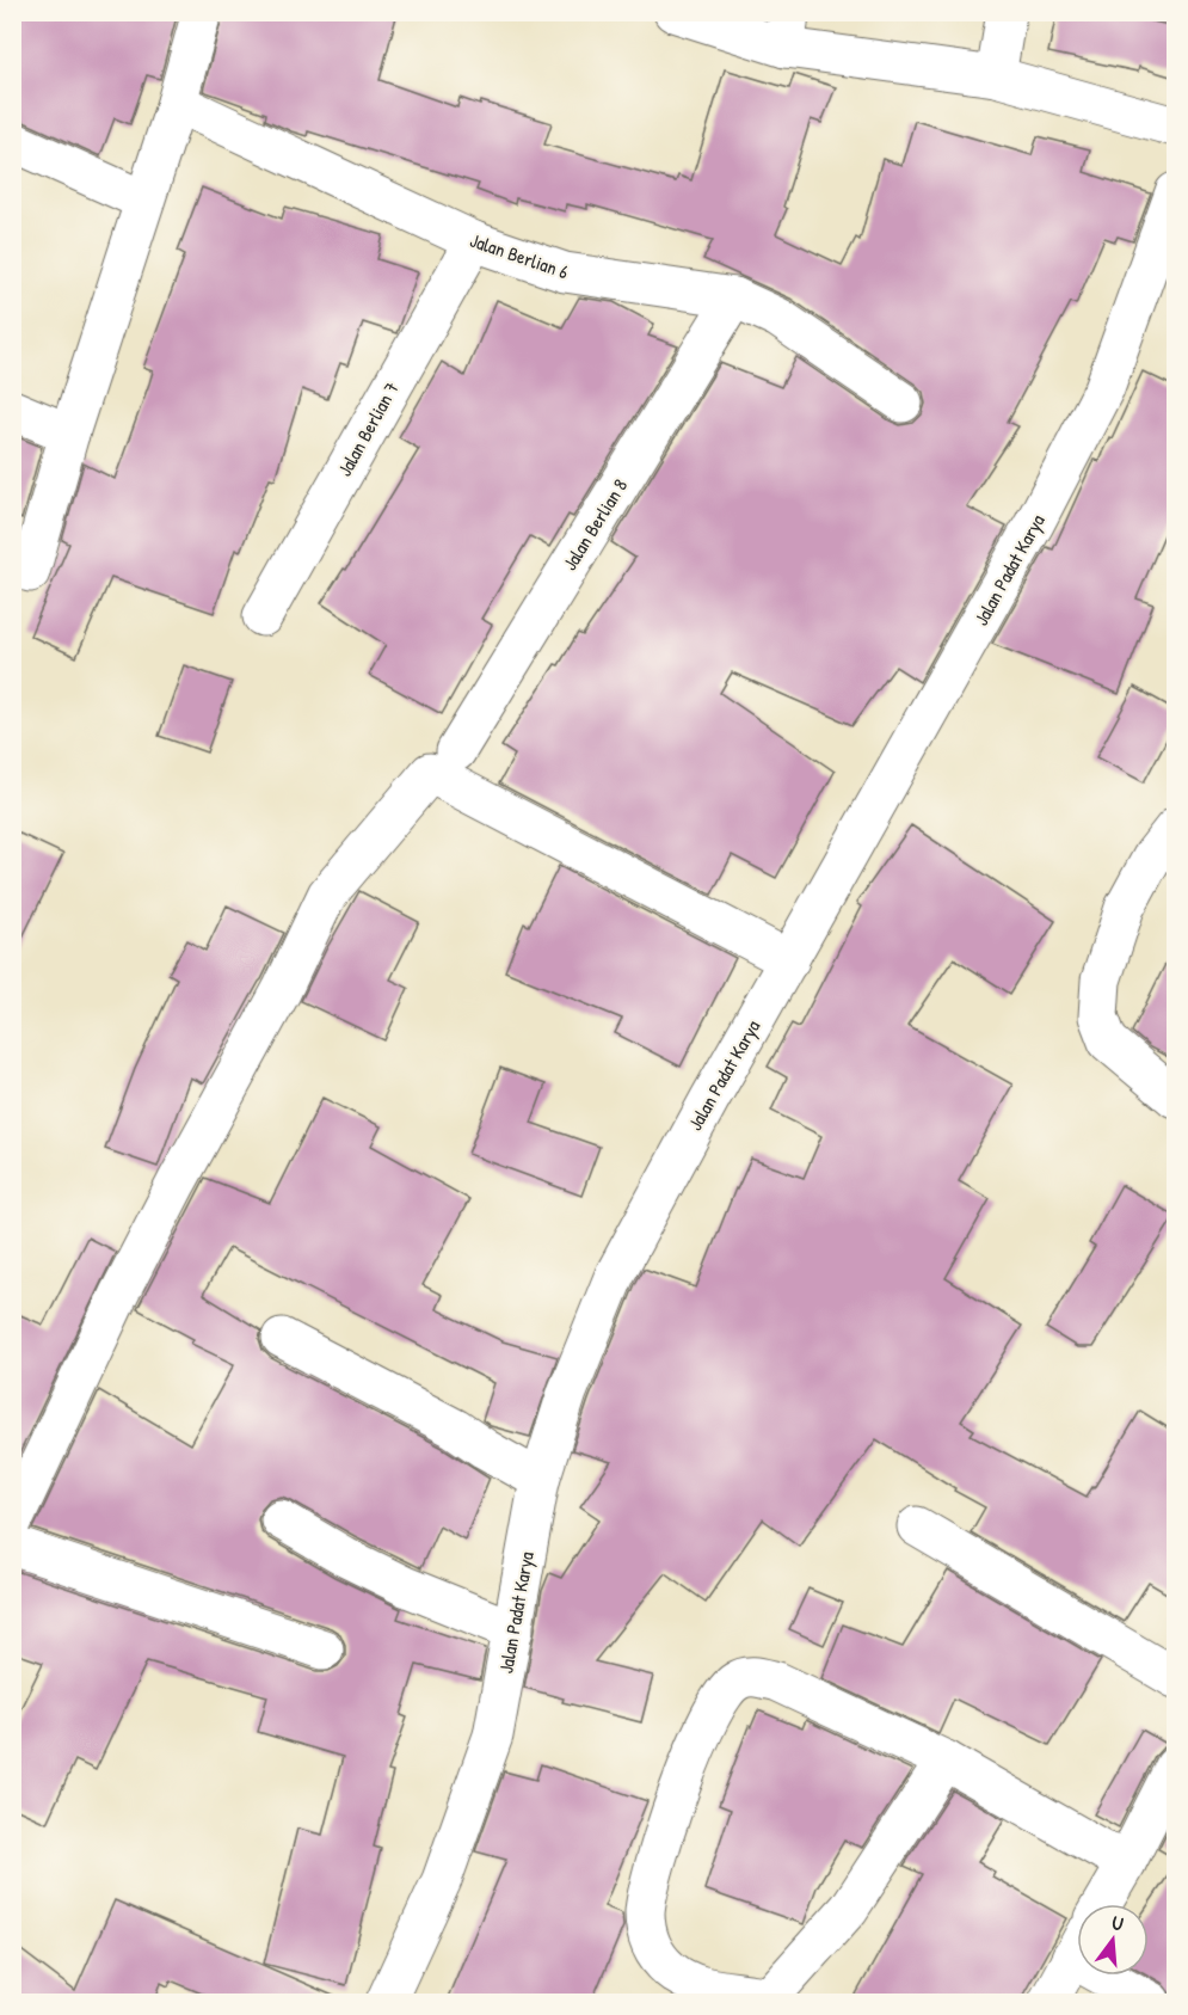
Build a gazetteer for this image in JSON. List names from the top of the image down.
{
  "streets": {
    "street": [
      "Jalan Berlian 6",
      "Jalan Berlian 7",
      "Jalan Berlian 8",
      "Jalan Padat Karya"
    ]
  },
  "crossings": [
    ["Jalan Berlian 6", "Jalan Berlian 7"],
    ["Jalan Berlian 6", "Jalan Berlian 8"]
  ],
  "north": "top"
}
